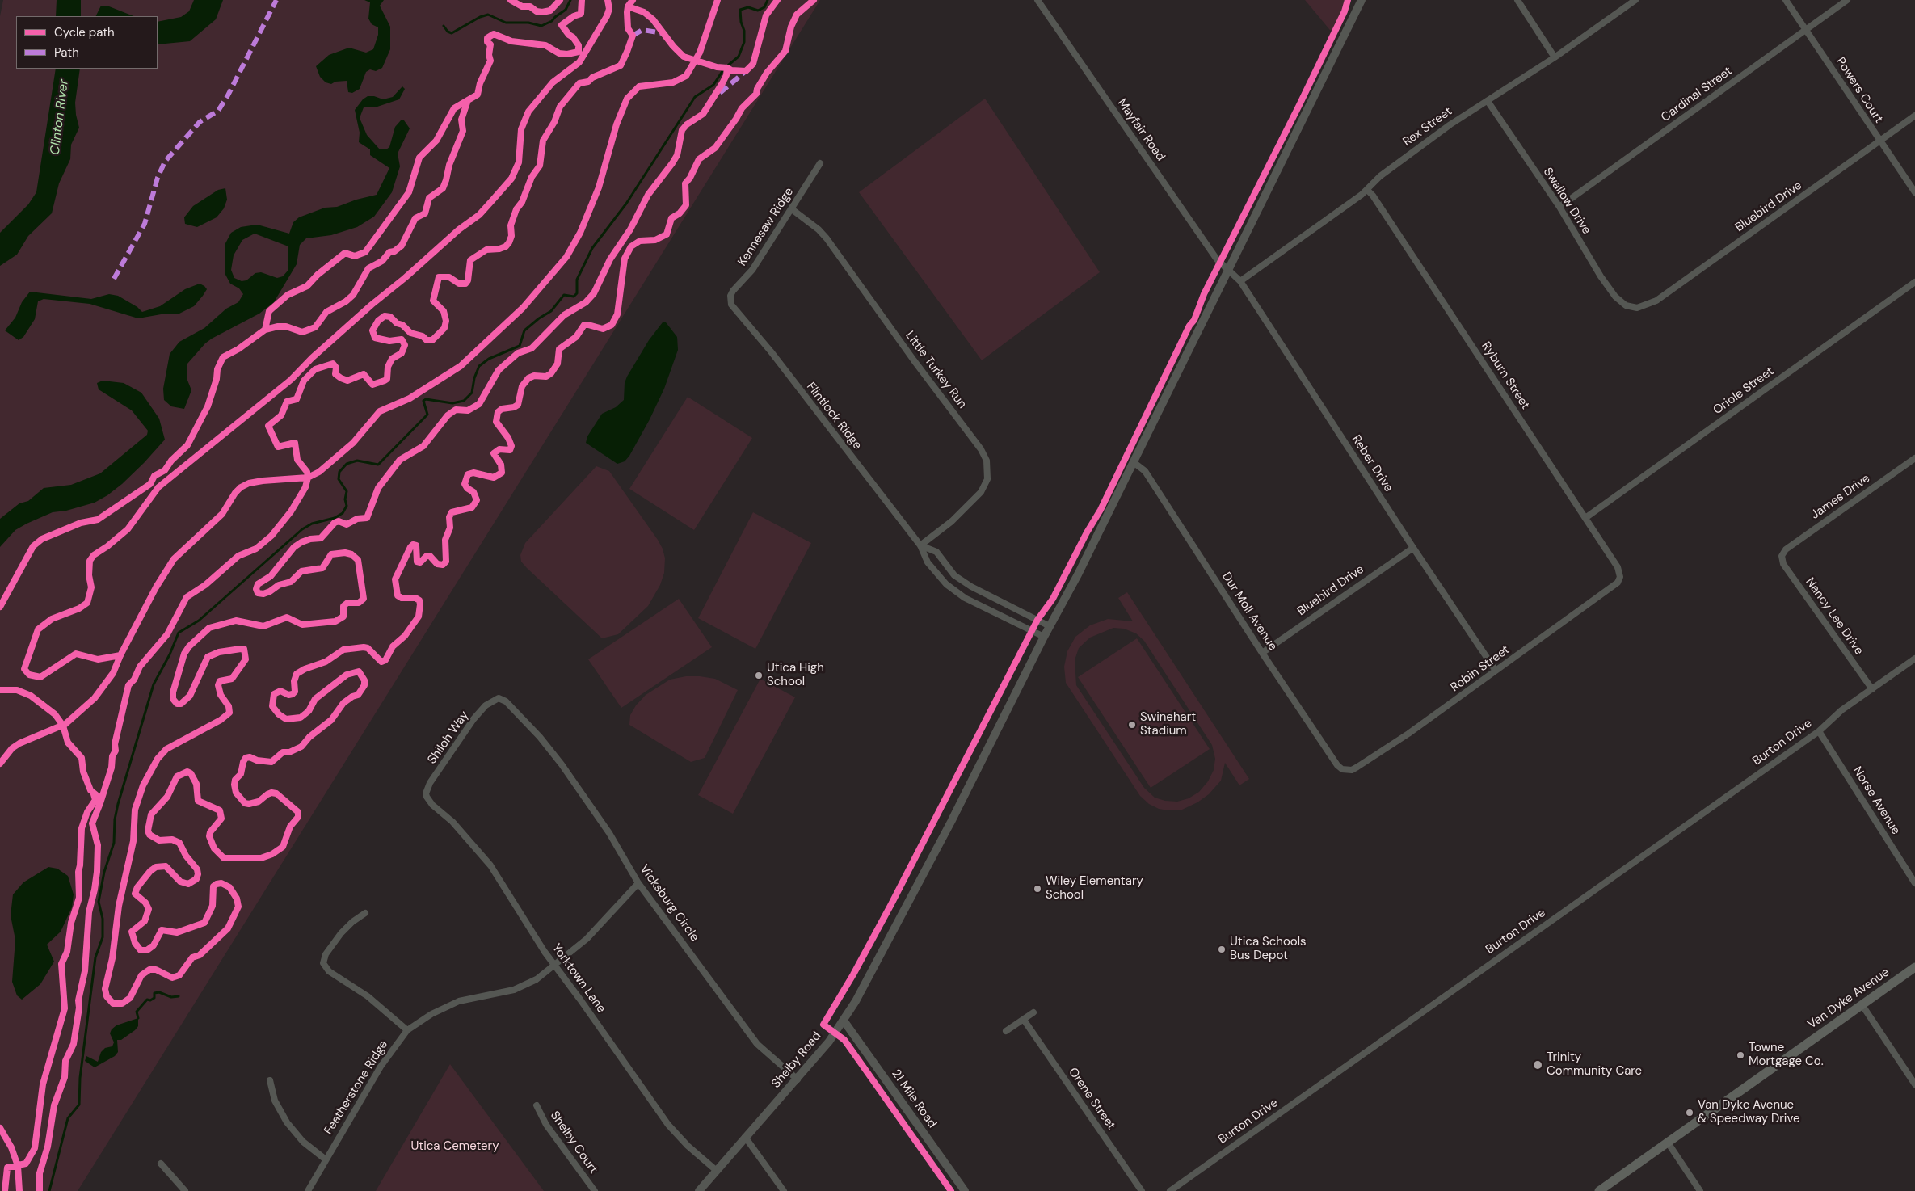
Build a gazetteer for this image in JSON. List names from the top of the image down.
{
  "streets": {
    "main road": ["Van Dyke Avenue"],
    "street": [
      "Powers Court",
      "Cardinal Street",
      "Rex Street",
      "Mayfair Road",
      "Swallow Drive",
      "Bluebird Drive",
      "Kennesaw Ridge",
      "Little Turkey Run",
      "Ryburn Street",
      "Oriole Street",
      "Flintlock Ridge",
      "Reber Drive",
      "James Drive",
      "Dur Moll Avenue",
      "Nancy Lee Drive",
      "Robin Street",
      "Shiloh Way",
      "Burton Drive",
      "Norse Avenue",
      "Vicksburg Circle",
      "Yorktown Lane",
      "Shelby Road",
      "Featherstone Ridge",
      "21 Mile Road",
      "Orene Street",
      "Shelby Court"
    ]
  },
  "crossings": [
    ["Powers Court", "Cardinal Street"],
    ["Powers Court", "Bluebird Drive"],
    ["Cardinal Street", "Swallow Drive"],
    ["Rex Street", "Swallow Drive"],
    ["Rex Street", "Ryburn Street"],
    ["Rex Street", "Reber Drive"],
    ["Mayfair Road", "Reber Drive"],
    ["Mayfair Road", "Shelby Road"],
    ["Swallow Drive", "Bluebird Drive"],
    ["Bluebird Drive", "Reber Drive"],
    ["Bluebird Drive", "Dur Moll Avenue"],
    ["Kennesaw Ridge", "Little Turkey Run"],
    ["Kennesaw Ridge", "Flintlock Ridge"],
    ["Little Turkey Run", "Flintlock Ridge"],
    ["Ryburn Street", "Oriole Street"],
    ["Ryburn Street", "Robin Street"],
    ["Flintlock Ridge", "Shelby Road"],
    ["Reber Drive", "Robin Street"],
    ["Reber Drive", "Shelby Road"],
    ["James Drive", "Nancy Lee Drive"],
    ["Dur Moll Avenue", "Robin Street"],
    ["Dur Moll Avenue", "Shelby Road"],
    ["Nancy Lee Drive", "Burton Drive"],
    ["Shiloh Way", "Vicksburg Circle"],
    ["Shiloh Way", "Yorktown Lane"],
    ["Burton Drive", "Norse Avenue"],
    ["Vicksburg Circle", "Shelby Road"],
    ["Vicksburg Circle", "Featherstone Ridge"],
    ["Yorktown Lane", "Shelby Road"],
    ["Yorktown Lane", "Featherstone Ridge"],
    ["Shelby Road", "21 Mile Road"]
  ],
  "water": ["Clinton River"],
  "parks": ["Utica Cemetery"],
  "places": [
    "Utica High School",
    "Swinehart Stadium",
    "Wiley Elementary School",
    "Utica Schools Bus Depot",
    "Towne Mortgage Co.",
    "Trinity Community Care",
    "Van Dyke Avenue & Speedway Drive"
  ],
  "legend": ["Cycle path", "Path"]
}
